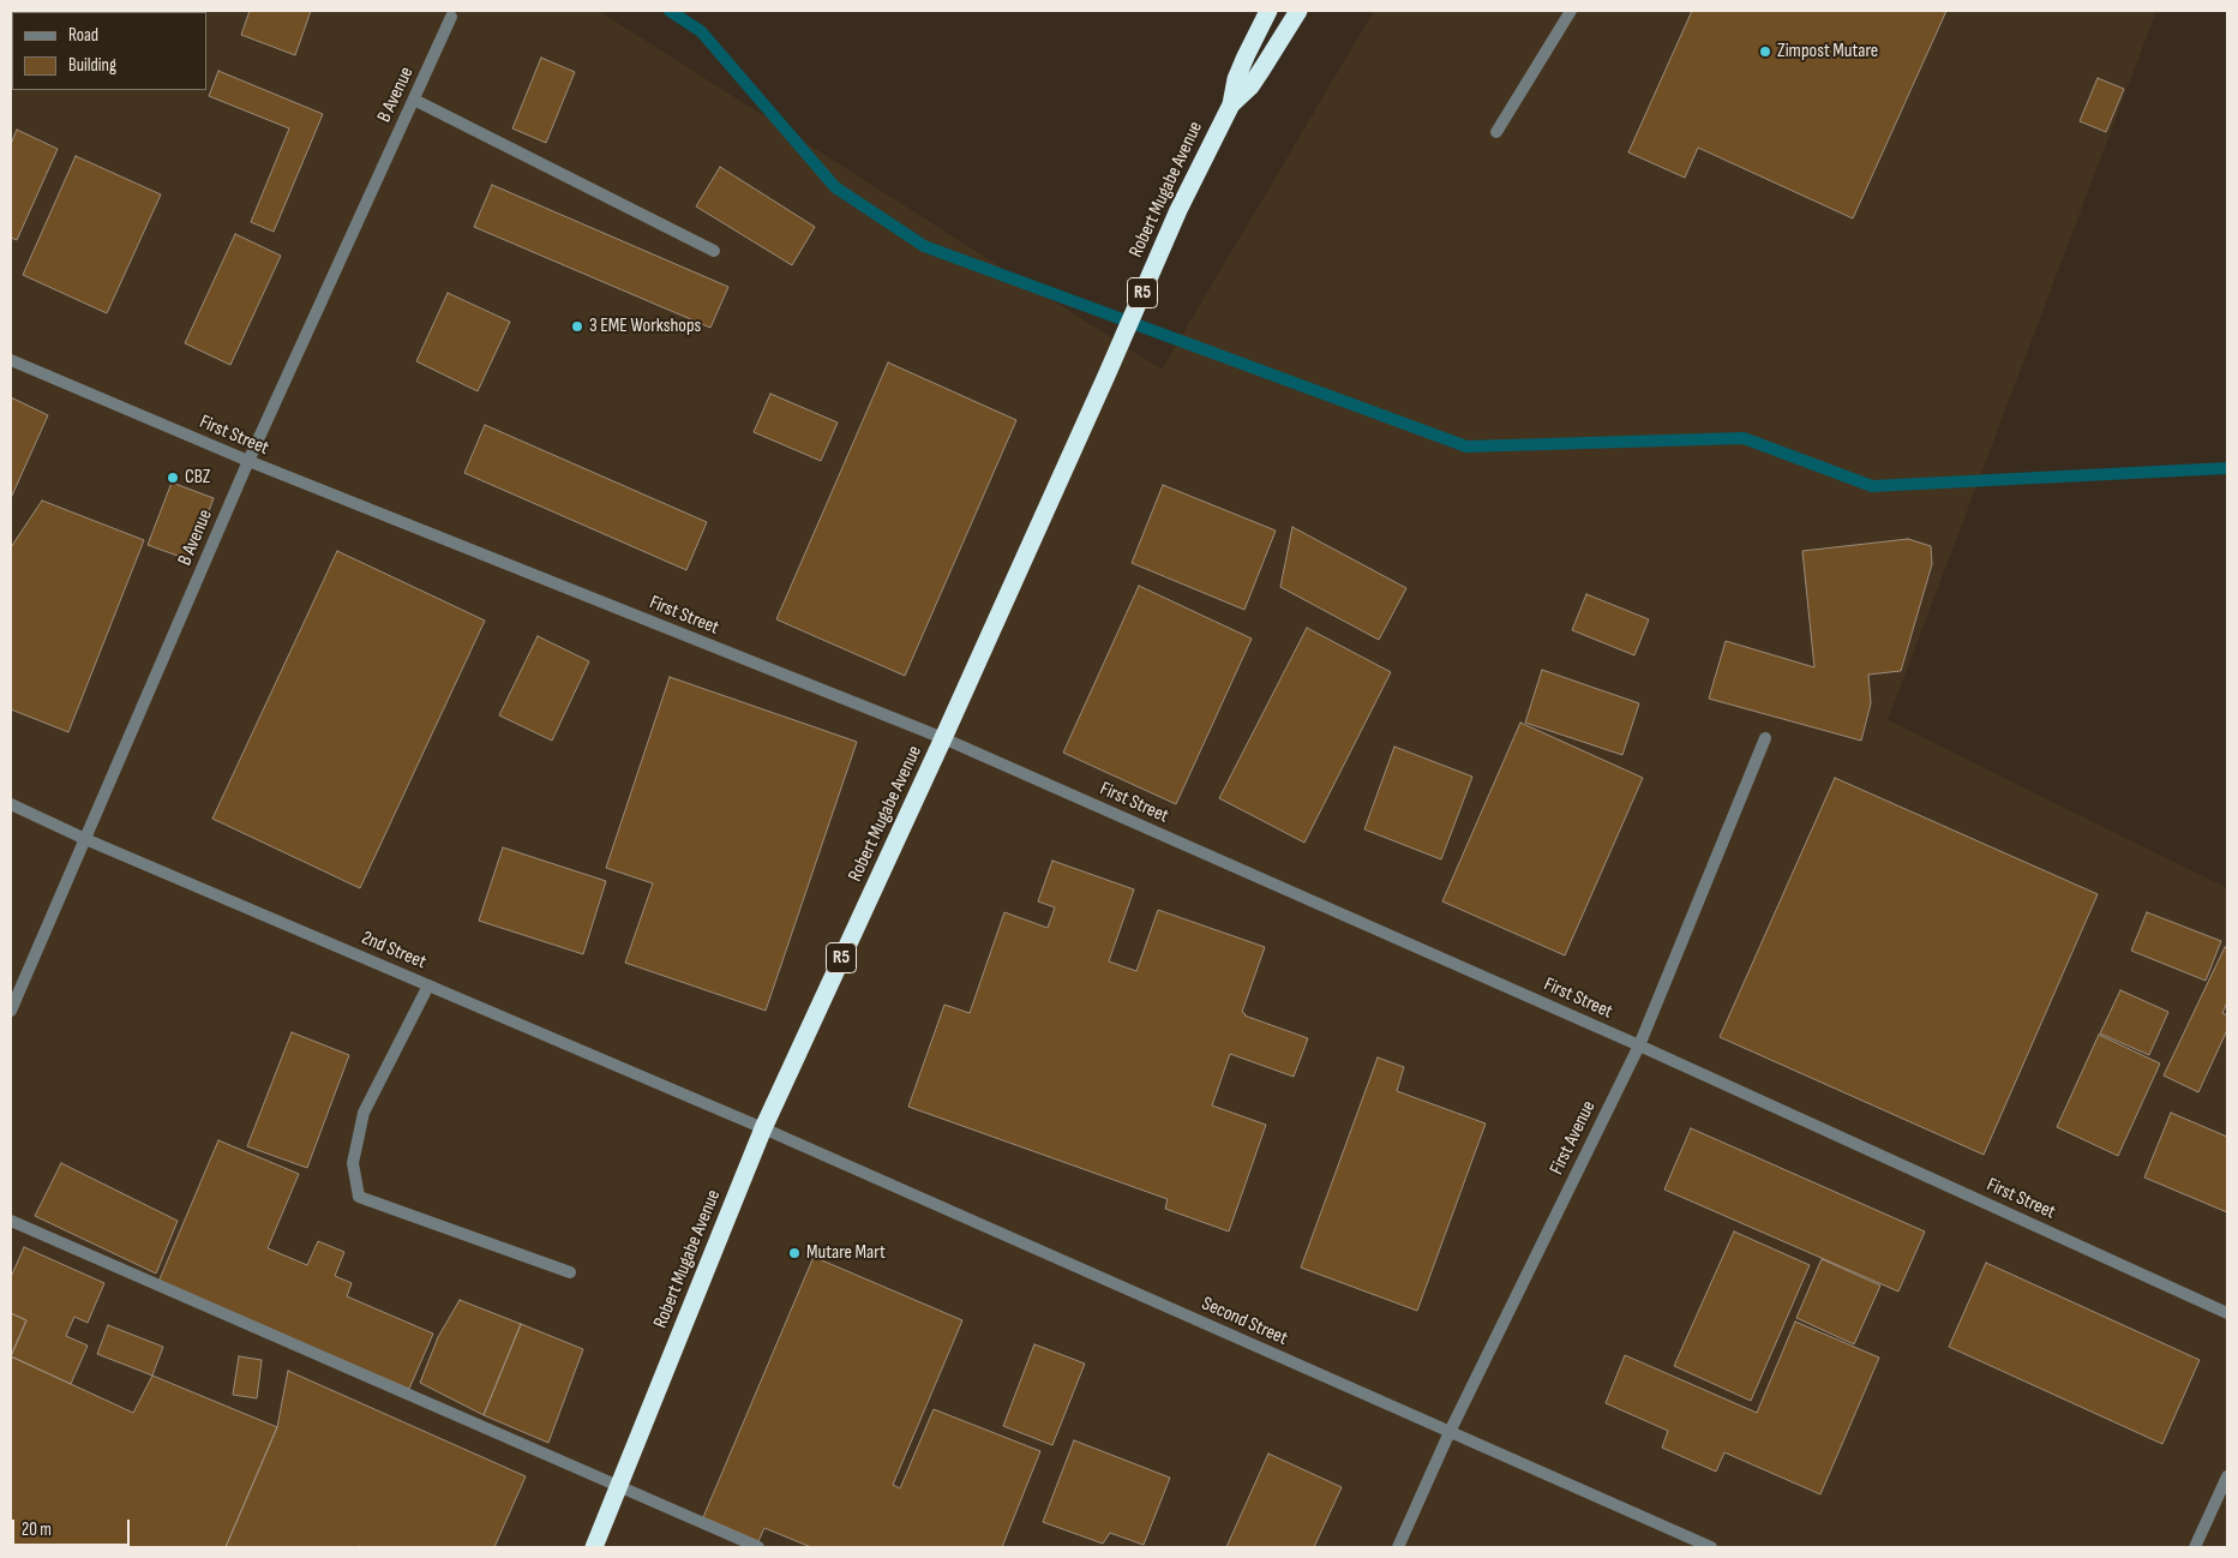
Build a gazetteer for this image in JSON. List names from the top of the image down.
{
  "streets": {
    "highway": ["Robert Mugabe Avenue", "R5"],
    "street": [
      "B Avenue",
      "First Street",
      "2nd Street",
      "First Avenue",
      "Second Street"
    ]
  },
  "crossings": [
    ["B Avenue", "First Street"],
    ["B Avenue", "2nd Street"],
    ["Robert Mugabe Avenue", "First Street"],
    ["Robert Mugabe Avenue", "2nd Street"],
    ["Robert Mugabe Avenue", "Second Street"],
    ["First Street", "First Avenue"],
    ["2nd Street", "Second Street"],
    ["First Avenue", "Second Street"]
  ],
  "places": [
    "Zimpost Mutare",
    "3 EME Workshops",
    "CBZ",
    "Mutare Mart"
  ],
  "legend": ["Road", "Building"],
  "scale_bar": "20 m"
}
